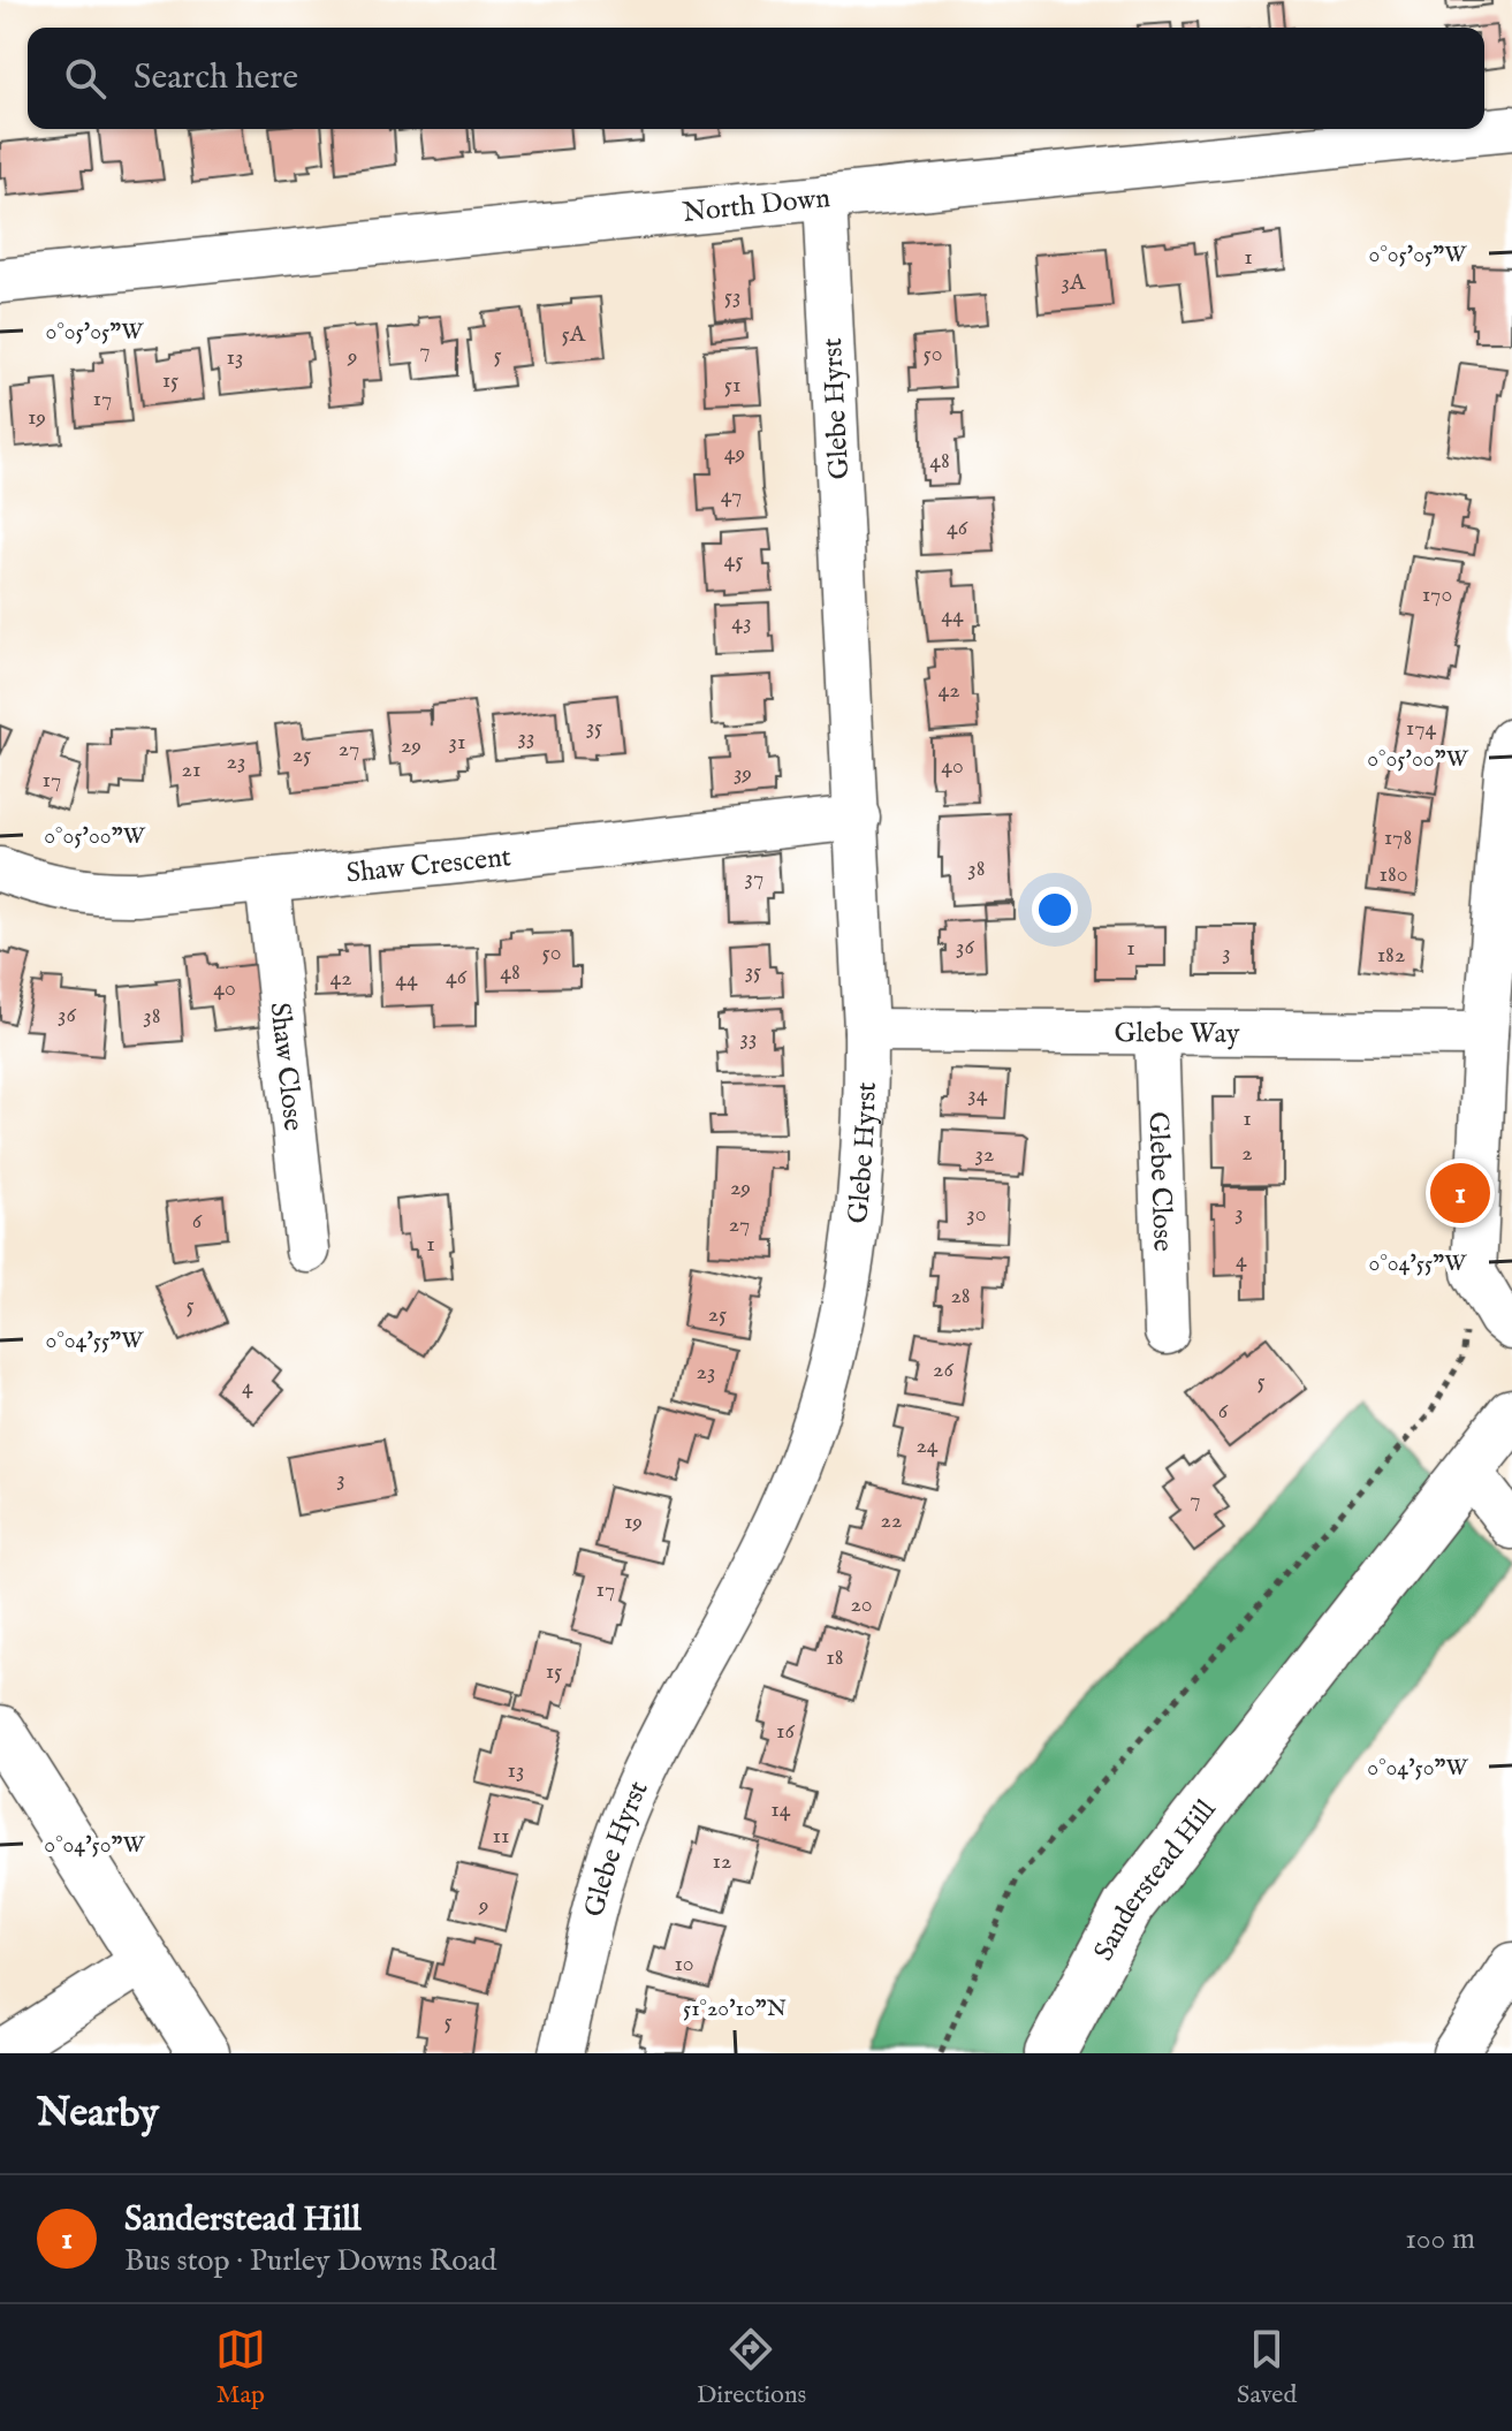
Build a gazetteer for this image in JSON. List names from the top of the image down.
{
  "streets": {
    "main road": ["Sanderstead Hill"],
    "street": [
      "North Down",
      "Glebe Hyrst",
      "Shaw Crescent",
      "Glebe Way",
      "Shaw Close",
      "Glebe Close"
    ]
  },
  "crossings": [
    ["North Down", "Glebe Hyrst"],
    ["Glebe Hyrst", "Shaw Crescent"],
    ["Glebe Hyrst", "Glebe Way"],
    ["Shaw Crescent", "Shaw Close"],
    ["Glebe Way", "Glebe Close"]
  ],
  "house_numbers": [
    "1",
    "3A",
    "53",
    "5A",
    "7",
    "50",
    "5",
    "9",
    "13",
    "15",
    "51",
    "17",
    "19",
    "49",
    "48",
    "47",
    "46",
    "45",
    "170",
    "44",
    "43",
    "42",
    "35",
    "174",
    "33",
    "31",
    "29",
    "27",
    "25",
    "23",
    "40",
    "21",
    "39",
    "17",
    "178",
    "38",
    "180",
    "37",
    "36",
    "1",
    "50",
    "3",
    "182",
    "35",
    "48",
    "46",
    "42",
    "44",
    "40",
    "36",
    "38",
    "33",
    "34",
    "1",
    "2",
    "32",
    "29",
    "3",
    "30",
    "6",
    "27",
    "1",
    "4",
    "28",
    "5",
    "25",
    "26",
    "23",
    "5",
    "4",
    "6",
    "24",
    "3",
    "7",
    "22",
    "19",
    "17",
    "20",
    "18",
    "15",
    "16",
    "13",
    "14",
    "11",
    "12",
    "9",
    "10",
    "5"
  ],
  "page": {
    "search": "Search here",
    "pins": "1",
    "heading": "Nearby",
    "list": [
      {
        "mark": "1",
        "name": "Sanderstead Hill",
        "note": "Bus stop · Purley Downs Road",
        "value": "100 m"
      }
    ],
    "nav": ["Map", "Directions", "Saved"]
  },
  "coordinates": [
    "0°05'05\"W",
    "0°05'00\"W",
    "0°04'55\"W",
    "0°04'50\"W",
    "51°20'10\"N"
  ]
}
